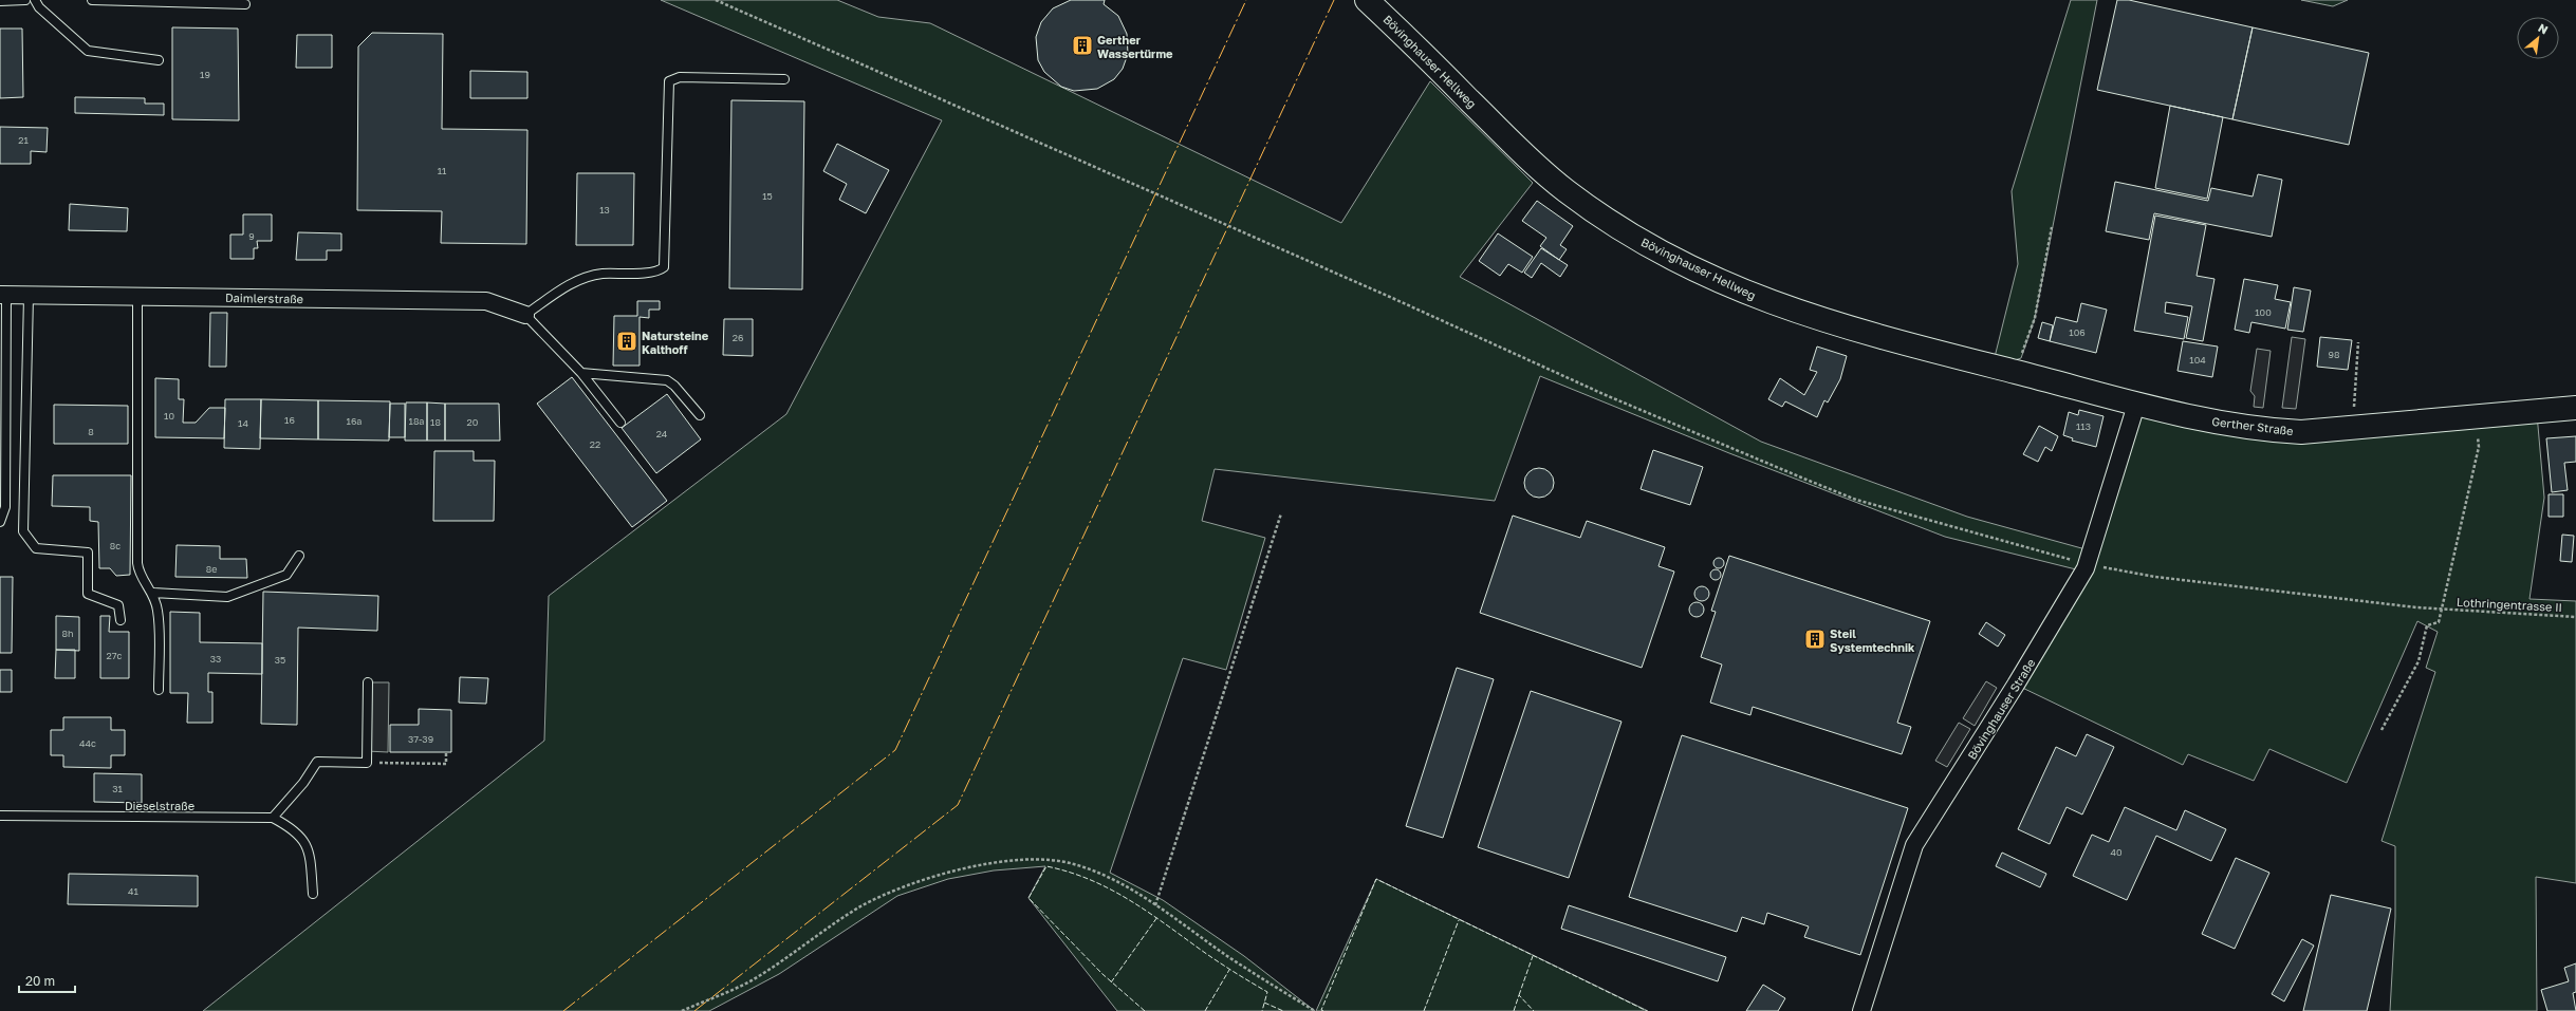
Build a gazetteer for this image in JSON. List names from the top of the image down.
{
  "streets": {
    "street": [
      "Bövinghauser Hellweg",
      "Daimlerstraße",
      "Gerther Straße",
      "Bövinghauser Straße"
    ],
    "lane": ["Dieselstraße"],
    "path": ["Lothringentrasse II"]
  },
  "crossings": [
    ["Bövinghauser Hellweg", "Gerther Straße"],
    ["Gerther Straße", "Bövinghauser Straße"],
    ["Lothringentrasse II", "Bövinghauser Straße"]
  ],
  "places": {
    "building": ["Gerther Wassertürme", "Natursteine Kalthoff", "Steil Systemtechnik"]
  },
  "house_numbers": [
    "19",
    "21",
    "11",
    "15",
    "13",
    "9",
    "100",
    "106",
    "26",
    "98",
    "104",
    "10",
    "16",
    "16a",
    "18a",
    "18",
    "20",
    "14",
    "113",
    "8",
    "24",
    "22",
    "8c",
    "8e",
    "8h",
    "27c",
    "33",
    "35",
    "37-39",
    "44c",
    "31",
    "40",
    "41"
  ],
  "scale_bar": "20 m",
  "north": "top right"
}
